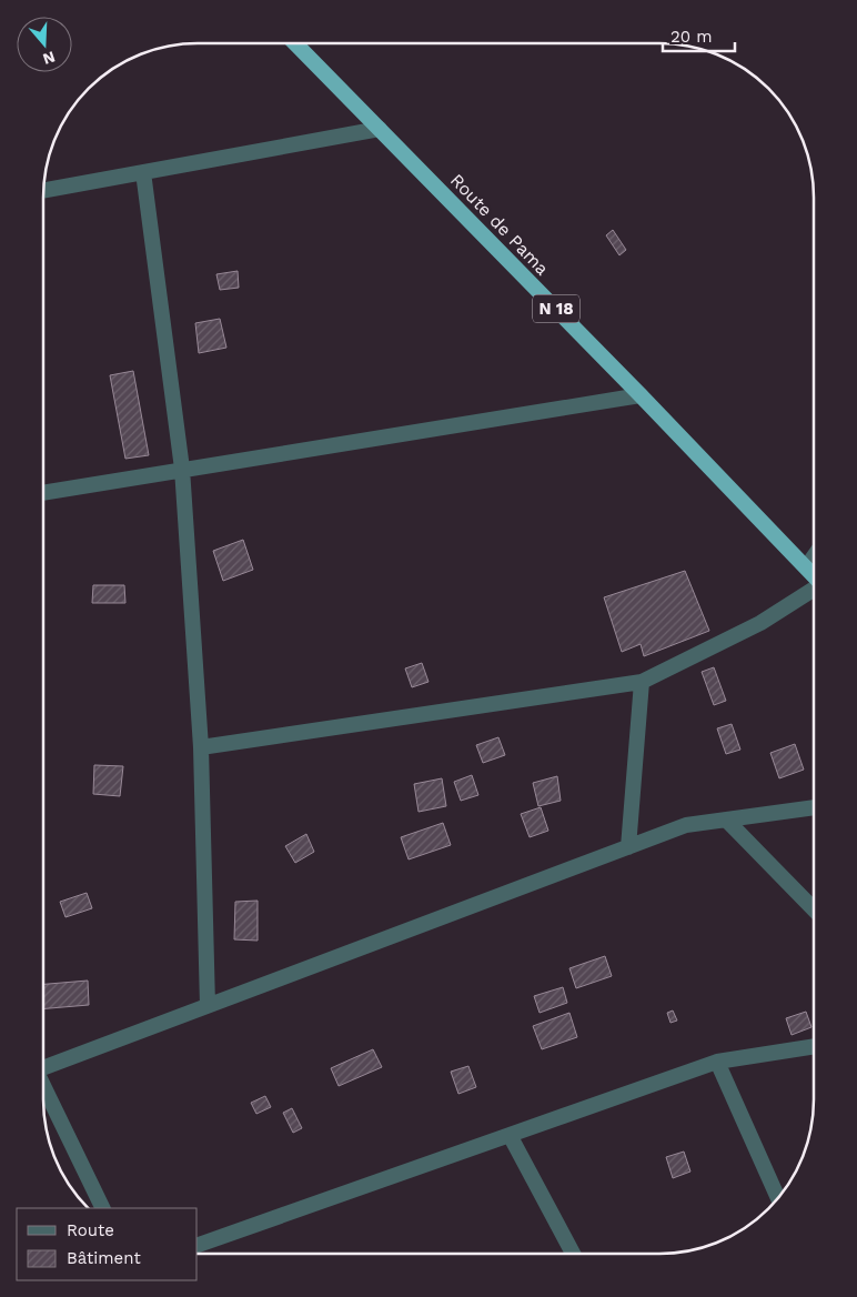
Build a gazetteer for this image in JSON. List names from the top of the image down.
{
  "streets": {
    "highway": ["Route de Pama", "N 18"]
  },
  "legend": ["Route", "Bâtiment"],
  "scale_bar": "20 m",
  "north": "bottom"
}
